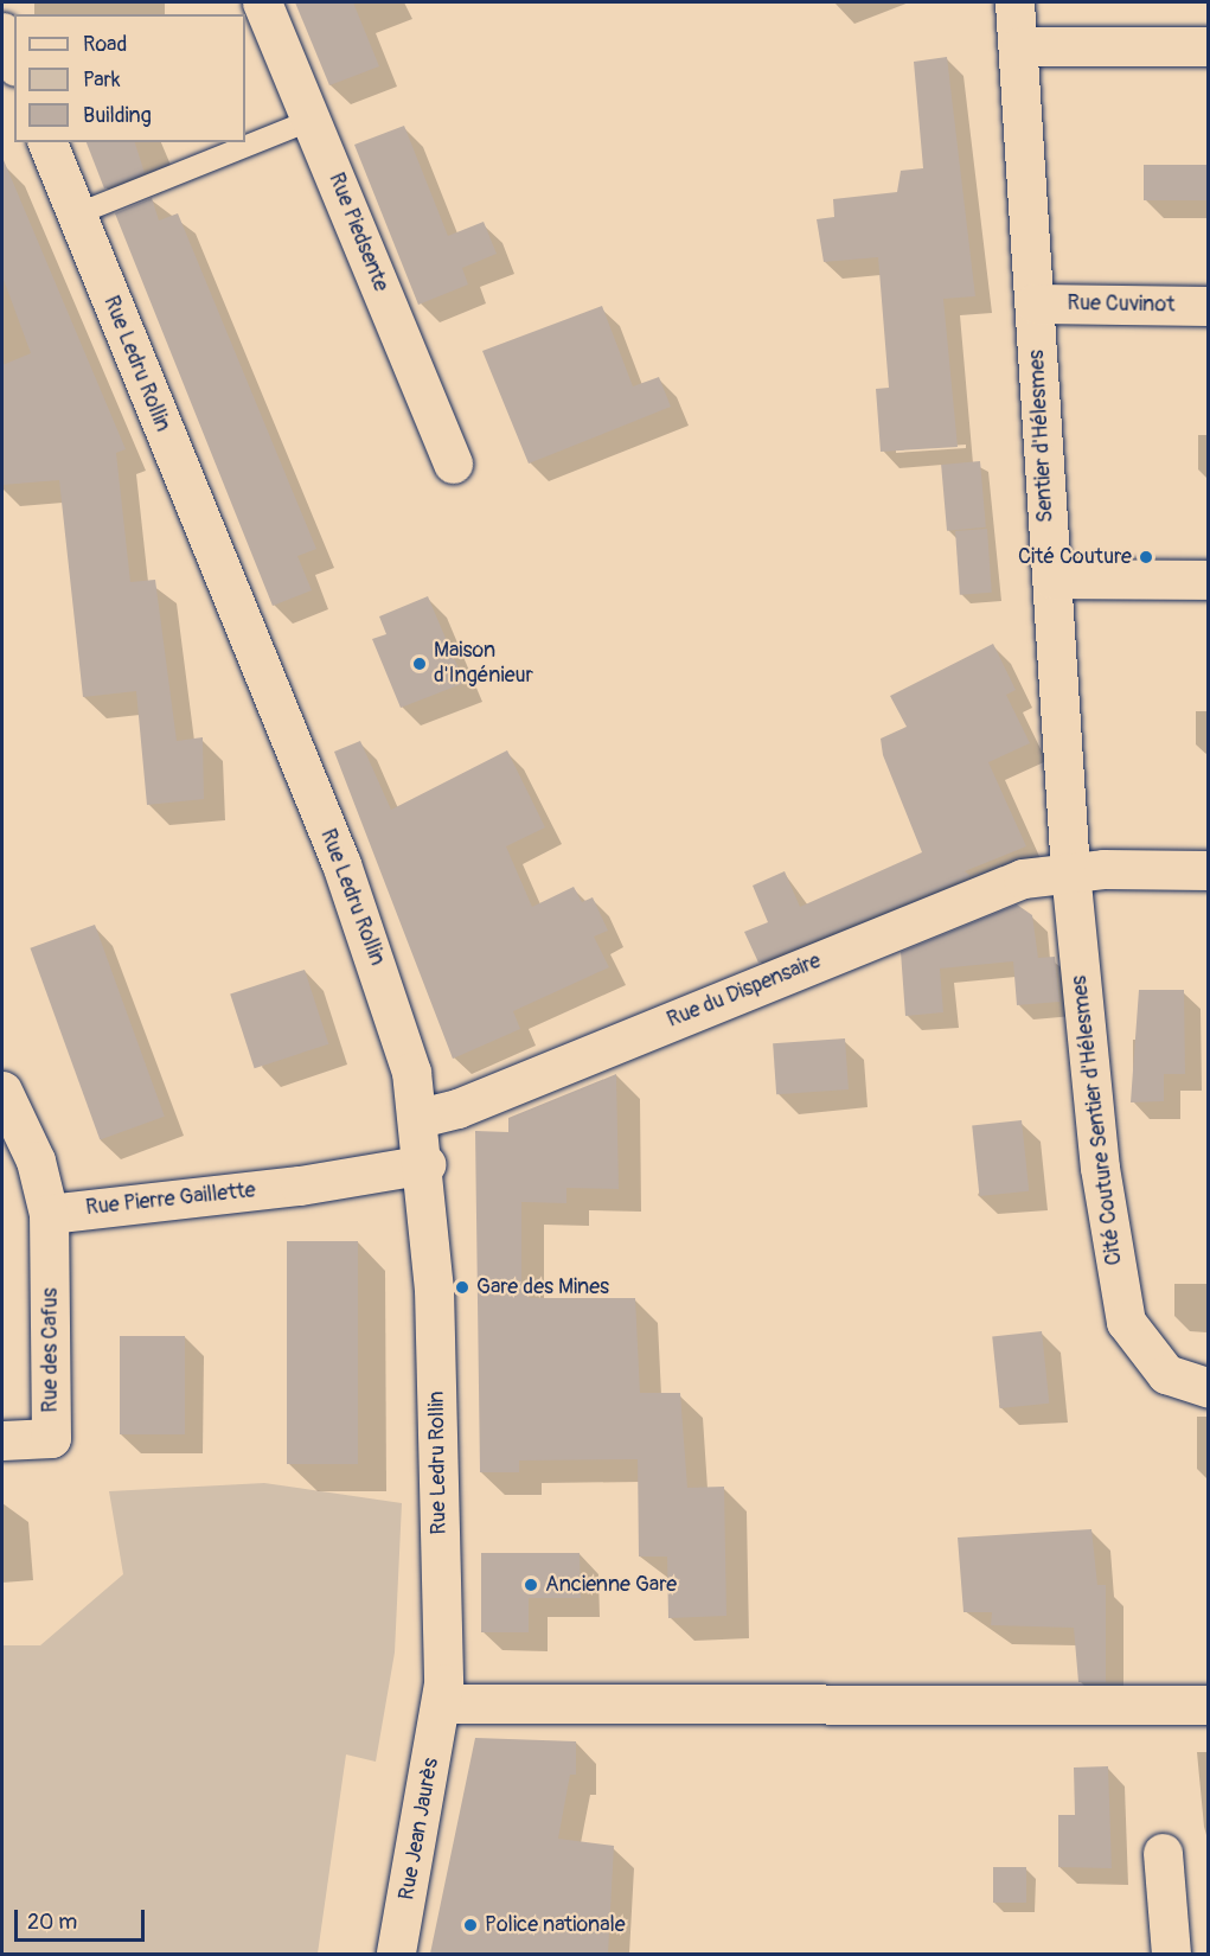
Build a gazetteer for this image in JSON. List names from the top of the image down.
{
  "streets": {
    "street": [
      "Rue Piedsente",
      "Rue Cuvinot",
      "Rue Ledru Rollin",
      "Sentier d'Hélesmes",
      "Rue du Dispensaire",
      "Cité Couture Sentier d'Hélesmes",
      "Rue Pierre Gaillette",
      "Rue des Cafus",
      "Rue Jean Jaurès"
    ]
  },
  "crossings": [
    ["Rue Cuvinot", "Sentier d'Hélesmes"],
    ["Rue Ledru Rollin", "Rue du Dispensaire"],
    ["Rue Ledru Rollin", "Rue Pierre Gaillette"],
    ["Rue Ledru Rollin", "Rue Jean Jaurès"],
    ["Sentier d'Hélesmes", "Rue du Dispensaire"],
    ["Sentier d'Hélesmes", "Cité Couture Sentier d'Hélesmes"],
    ["Rue du Dispensaire", "Cité Couture Sentier d'Hélesmes"],
    ["Rue Pierre Gaillette", "Rue des Cafus"]
  ],
  "places": [
    "Cité Couture",
    "Maison d'Ingénieur",
    "Gare des Mines",
    "Ancienne Gare",
    "Police nationale"
  ],
  "legend": ["Road", "Park", "Building"],
  "scale_bar": "20 m"
}
